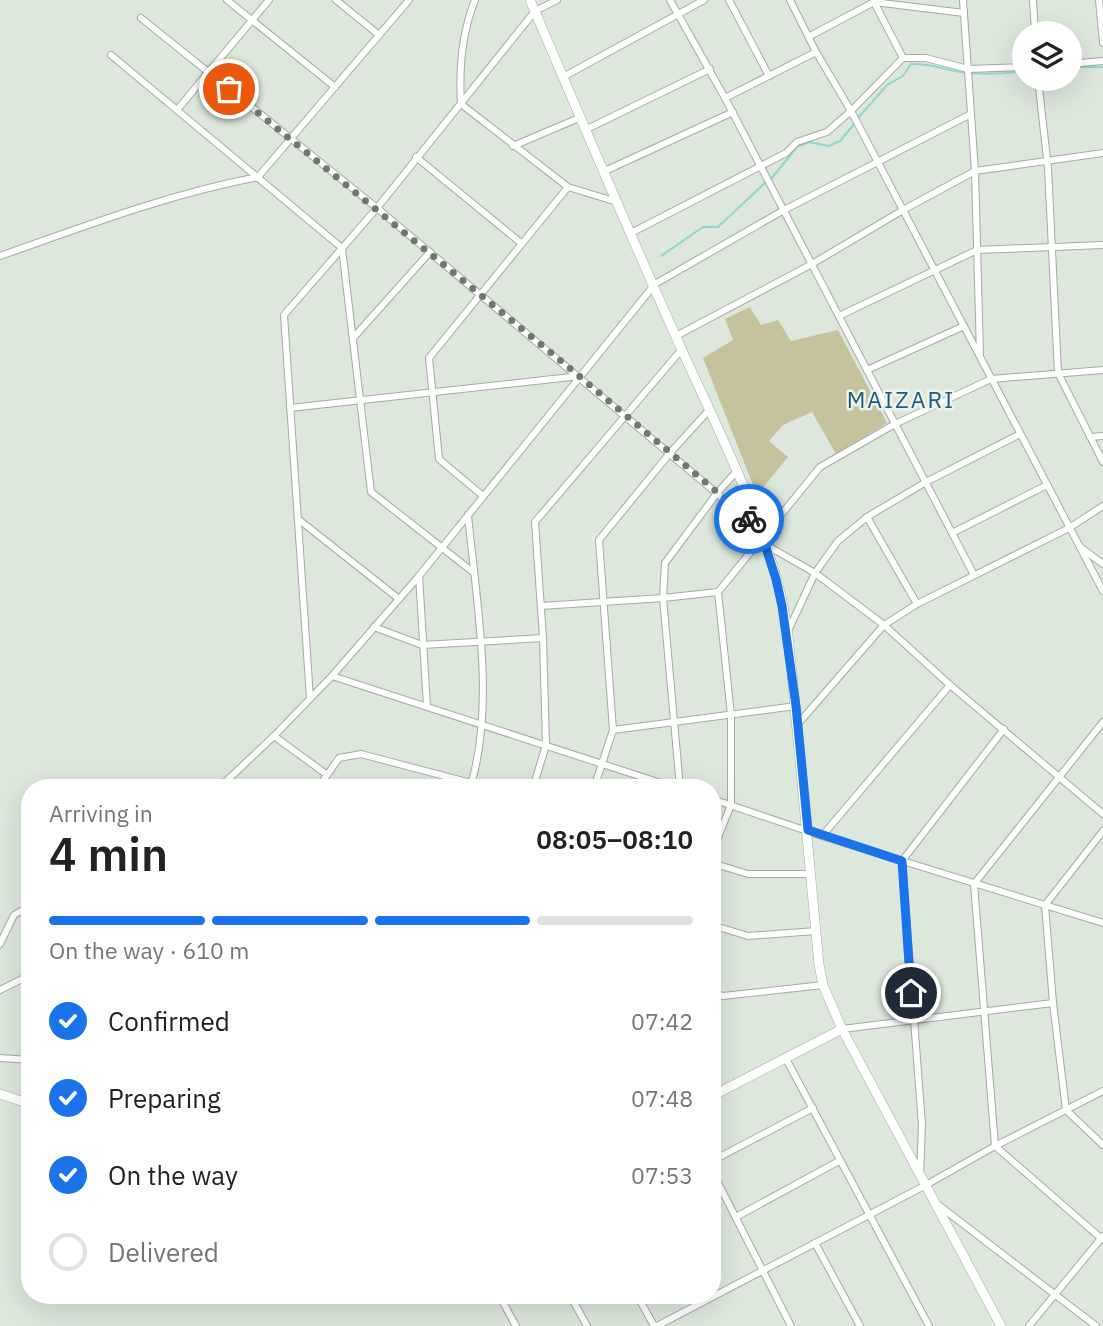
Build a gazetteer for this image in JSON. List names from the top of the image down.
{
  "districts": ["MAIZARI"],
  "page": {
    "heading": ["4 min", "Arriving in", "08:05–08:10"],
    "bar": "On the way · 610 m",
    "list": [
      ["Confirmed", "07:42"],
      ["Preparing", "07:48"],
      ["On the way", "07:53"],
      "Delivered"
    ]
  }
}
